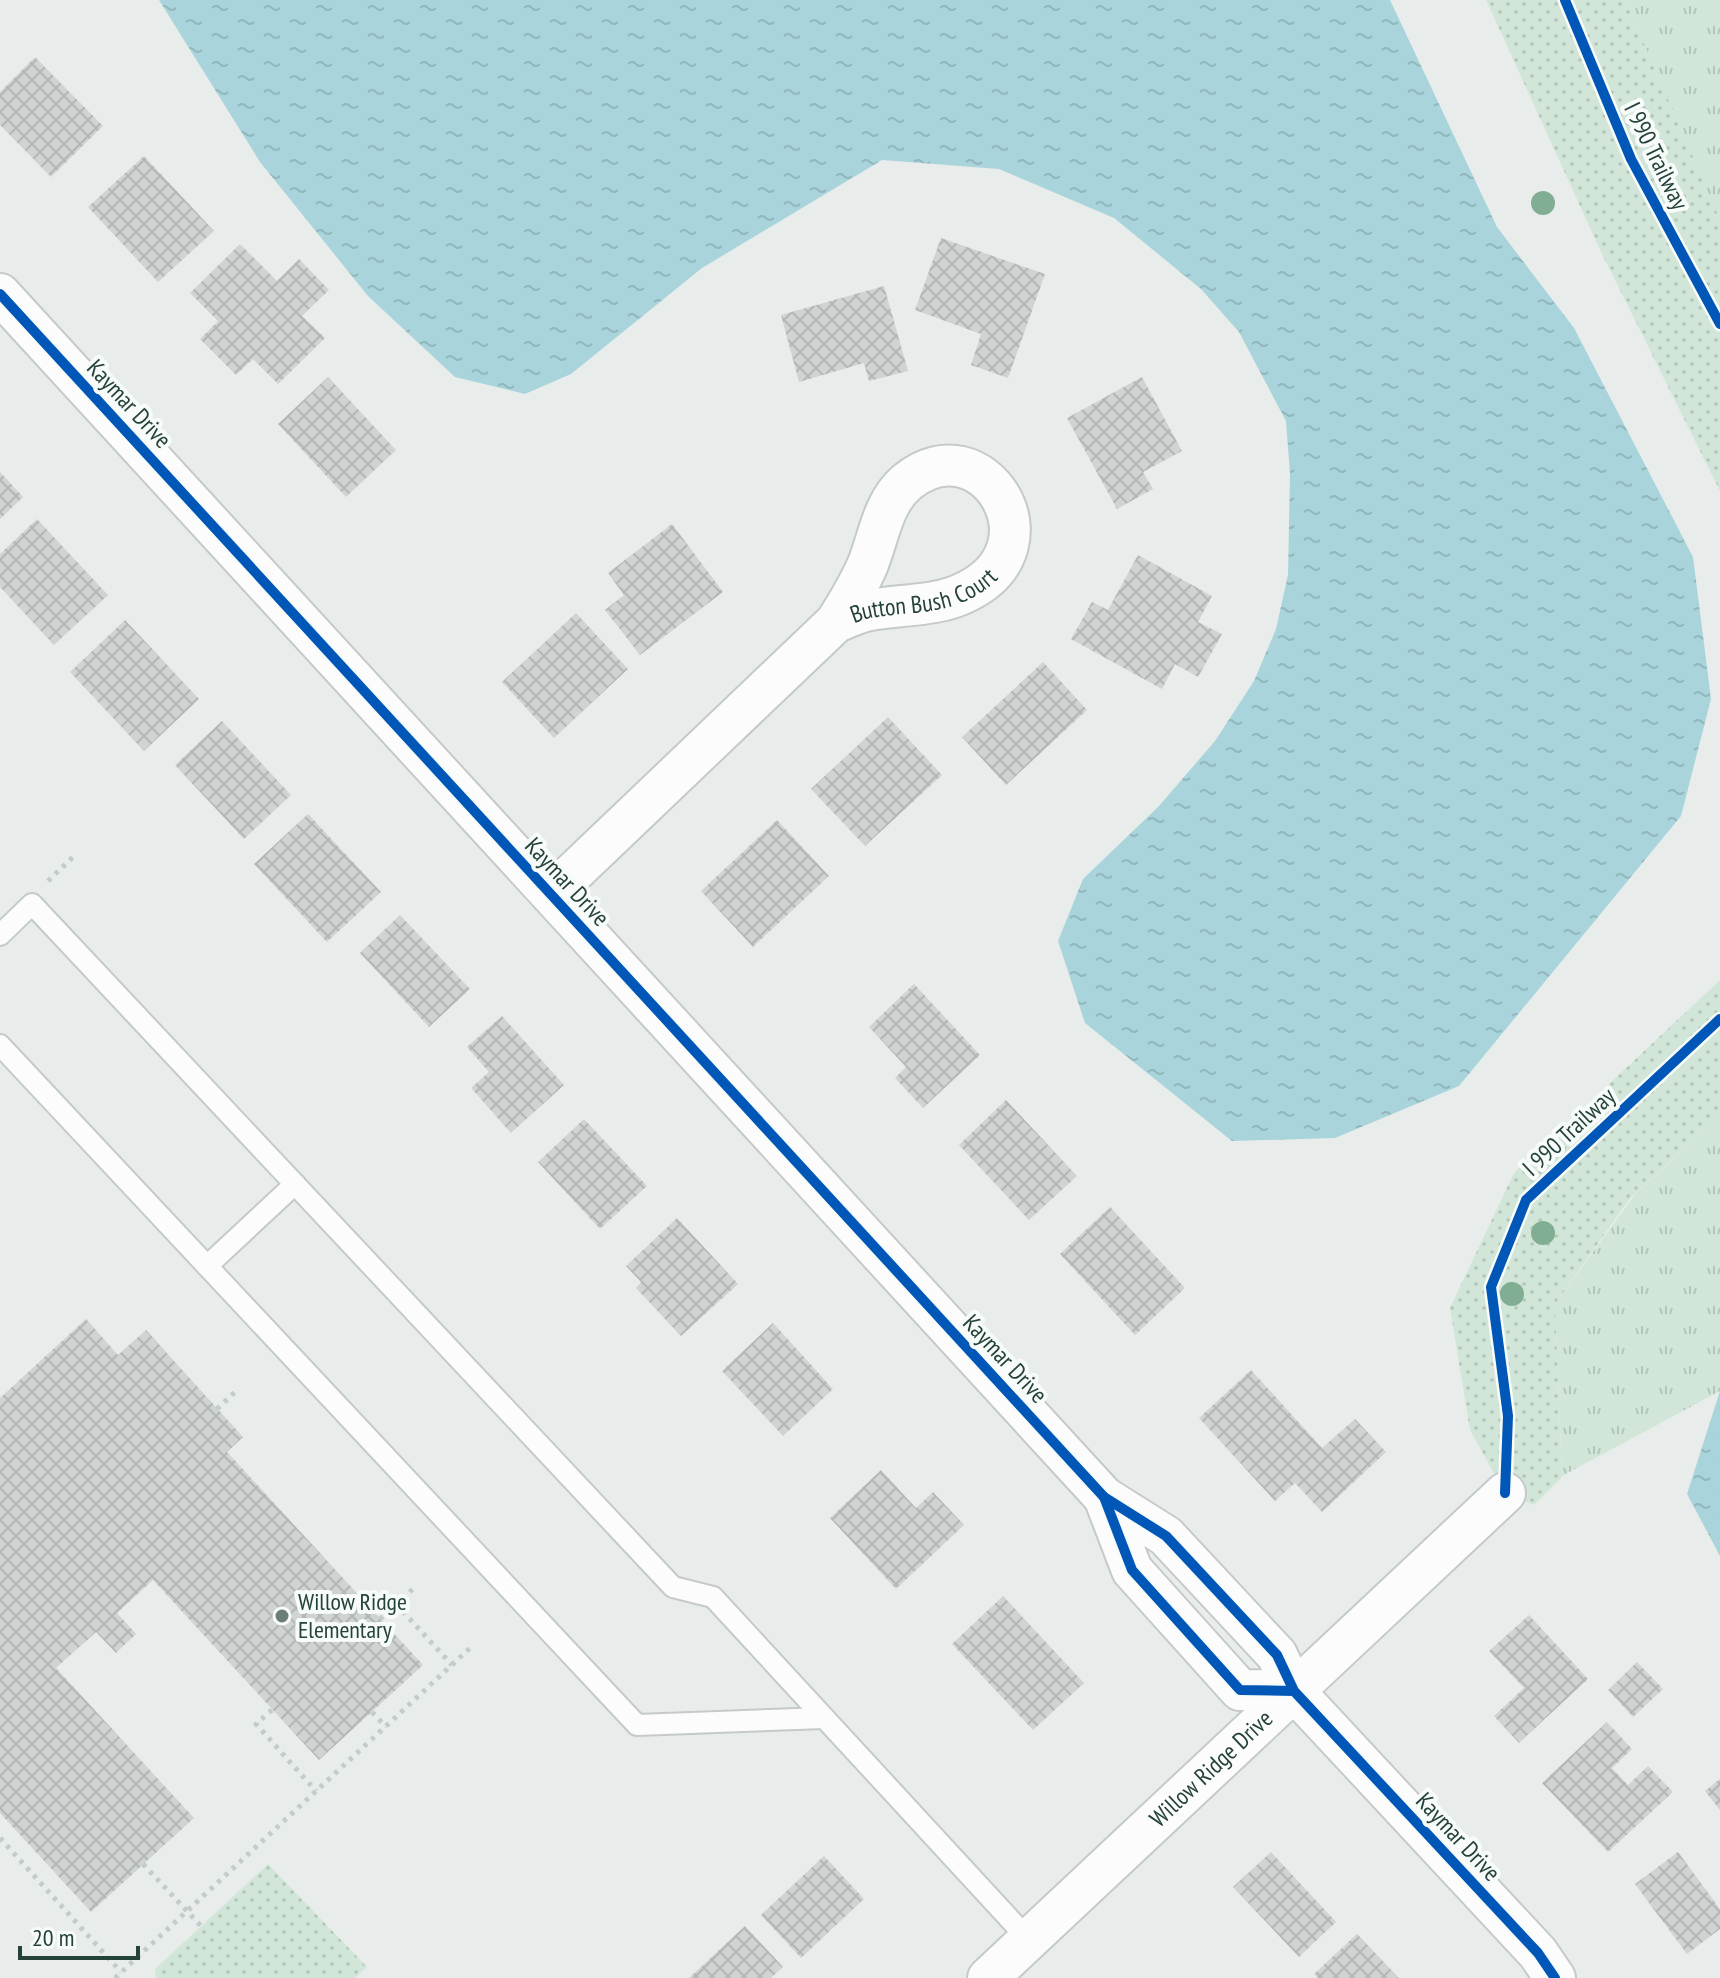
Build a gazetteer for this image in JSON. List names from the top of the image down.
{
  "streets": {
    "street": ["Kaymar Drive", "Button Bush Court", "Willow Ridge Drive"],
    "cycle path": ["I 990 Trailway"]
  },
  "crossings": [
    ["Kaymar Drive", "Button Bush Court"],
    ["Kaymar Drive", "Willow Ridge Drive"]
  ],
  "places": ["Willow Ridge Elementary"],
  "scale_bar": "20 m"
}
